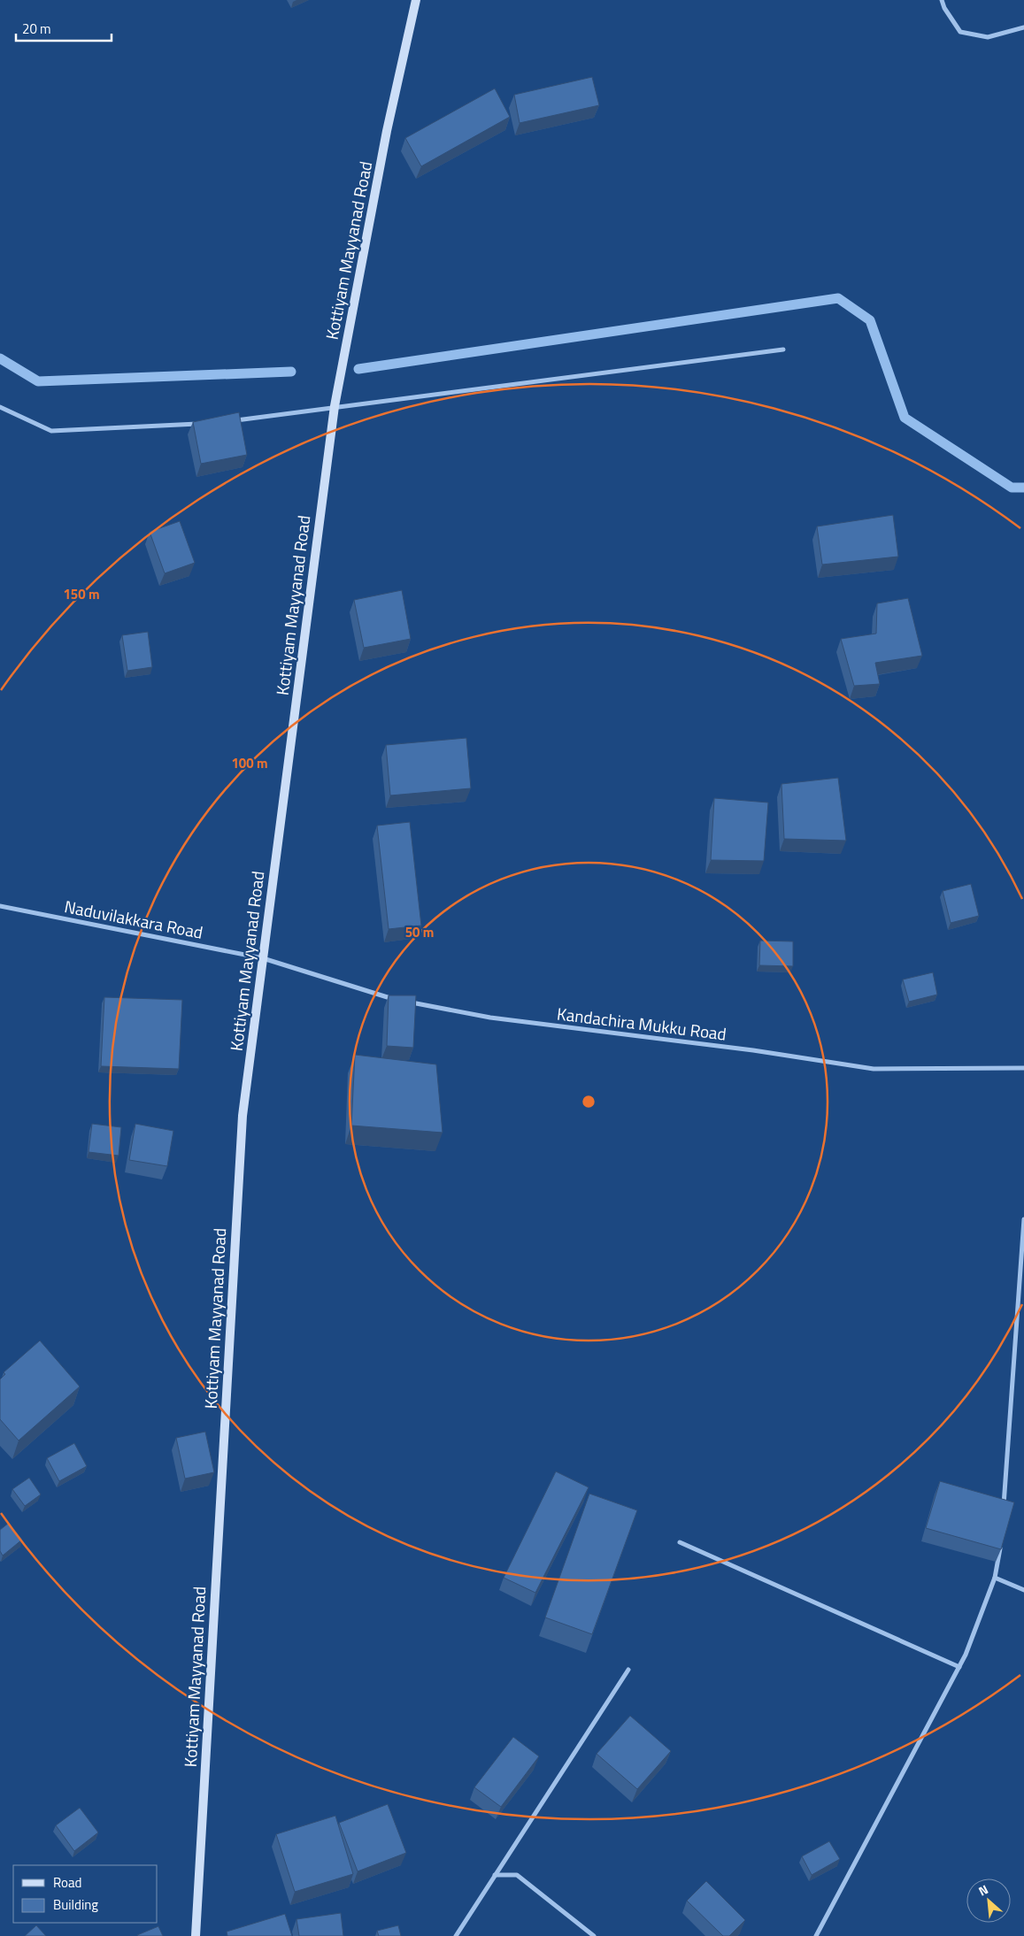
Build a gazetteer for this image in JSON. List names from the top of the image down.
{
  "streets": {
    "main road": ["Kottiyam Mayyanad Road"],
    "street": ["Naduvilakkara Road", "Kandachira Mukku Road"]
  },
  "crossings": [
    ["Kottiyam Mayyanad Road", "Naduvilakkara Road"]
  ],
  "legend": ["Road", "Building"],
  "scale_bar": "20 m",
  "north": "top left",
  "rings": ["150 m", "100 m", "50 m"]
}
